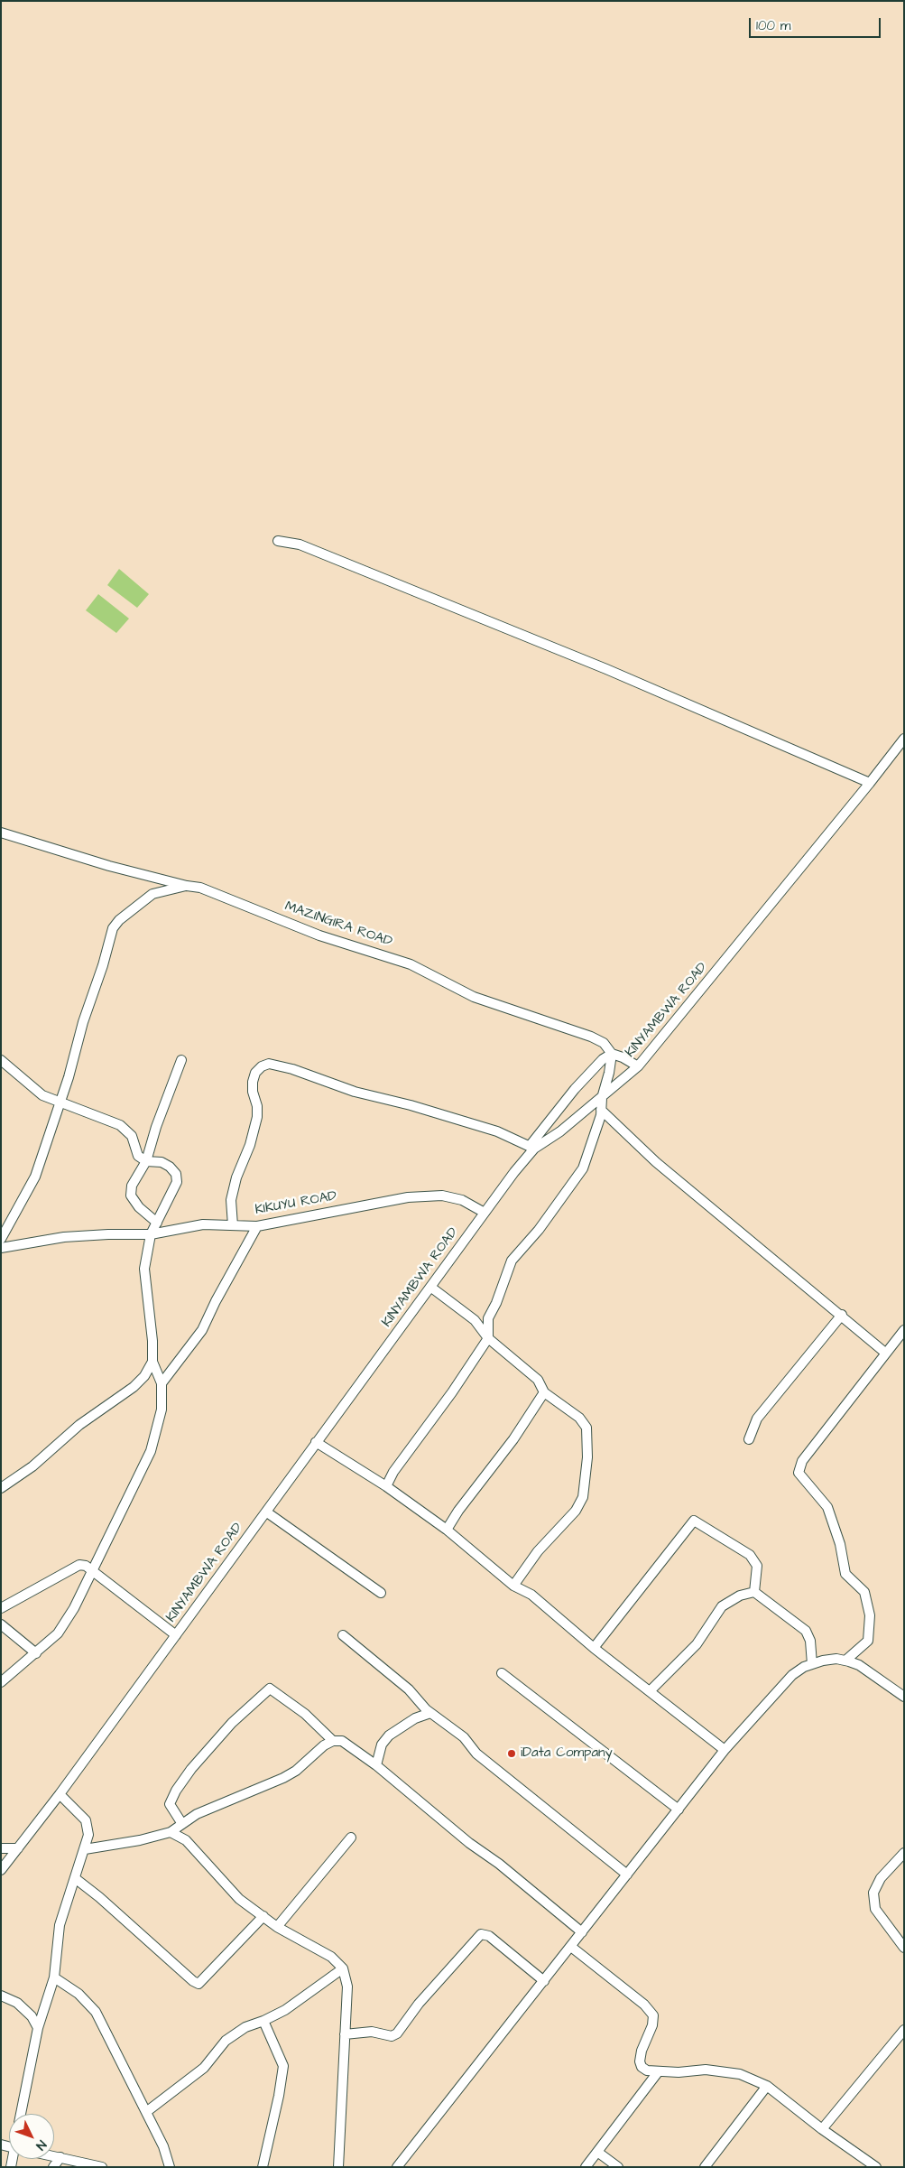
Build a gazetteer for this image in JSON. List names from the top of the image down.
{
  "streets": {
    "street": ["MAZINGIRA ROAD", "KINYAMBWA ROAD", "KIKUYU ROAD"]
  },
  "crossings": [
    ["MAZINGIRA ROAD", "KINYAMBWA ROAD"],
    ["KINYAMBWA ROAD", "KIKUYU ROAD"]
  ],
  "places": ["iData Company"],
  "scale_bar": "100 m",
  "north": "bottom right"
}
